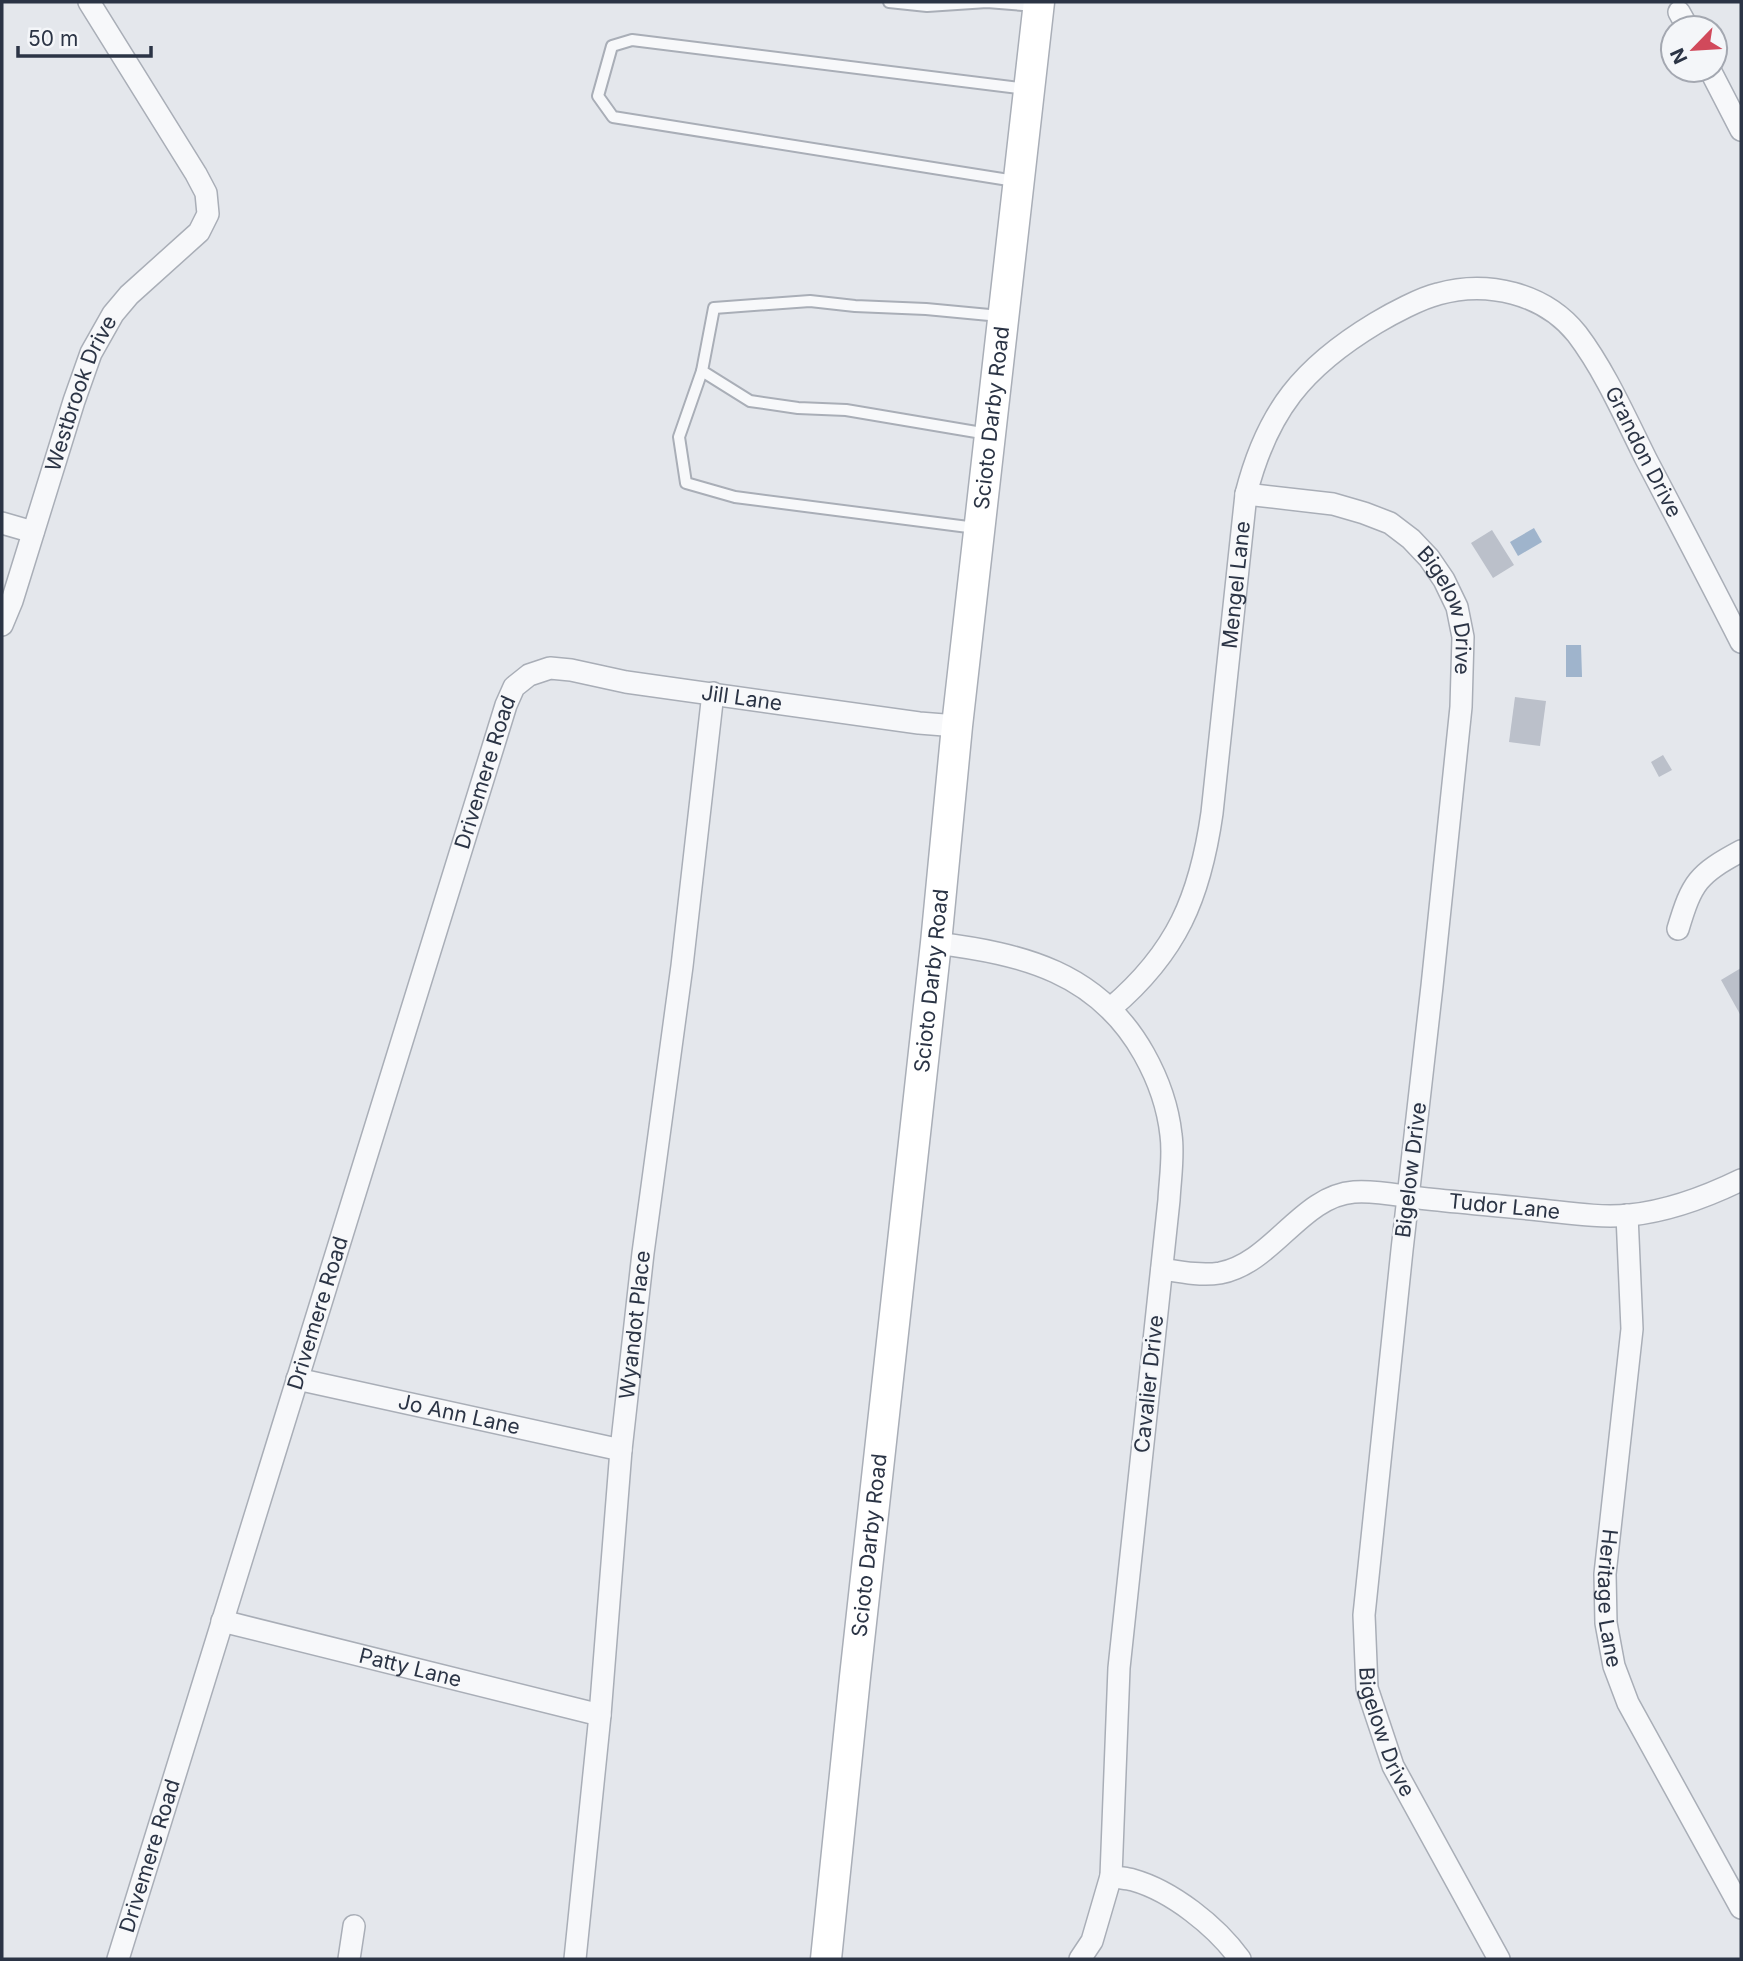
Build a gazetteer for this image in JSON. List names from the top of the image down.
{
  "streets": {
    "main road": ["Scioto Darby Road"],
    "street": [
      "Westbrook Drive",
      "Grandon Drive",
      "Mengel Lane",
      "Bigelow Drive",
      "Jill Lane",
      "Drivemere Road",
      "Tudor Lane",
      "Wyandot Place",
      "Cavalier Drive",
      "Jo Ann Lane",
      "Heritage Lane",
      "Patty Lane"
    ]
  },
  "crossings": [
    ["Scioto Darby Road", "Jill Lane"],
    ["Scioto Darby Road", "Cavalier Drive"],
    ["Grandon Drive", "Mengel Lane"],
    ["Mengel Lane", "Bigelow Drive"],
    ["Mengel Lane", "Cavalier Drive"],
    ["Bigelow Drive", "Tudor Lane"],
    ["Jill Lane", "Drivemere Road"],
    ["Jill Lane", "Wyandot Place"],
    ["Drivemere Road", "Jo Ann Lane"],
    ["Drivemere Road", "Patty Lane"],
    ["Tudor Lane", "Cavalier Drive"],
    ["Tudor Lane", "Heritage Lane"],
    ["Wyandot Place", "Jo Ann Lane"],
    ["Wyandot Place", "Patty Lane"]
  ],
  "scale_bar": "50 m",
  "north": "bottom left"
}
